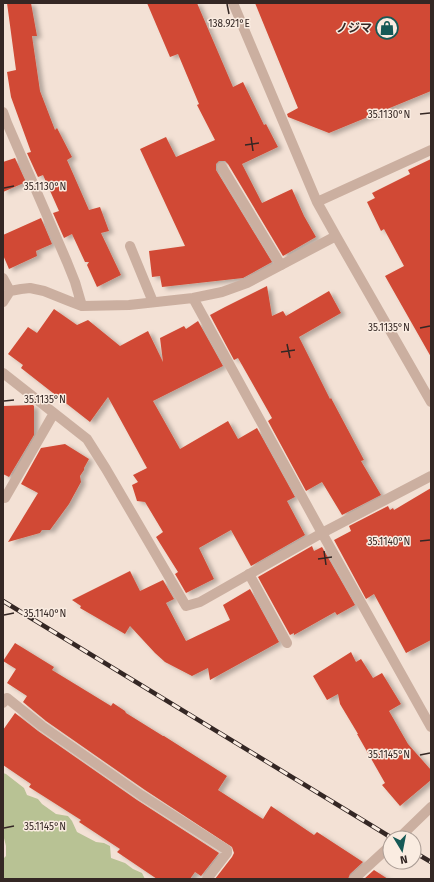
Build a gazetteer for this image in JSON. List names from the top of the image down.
{
  "places": {
    "shop": ["ノジマ"]
  },
  "north": "bottom",
  "coordinates": [
    "138.921°E",
    "35.1130°N",
    "35.1135°N",
    "35.1140°N",
    "35.1145°N"
  ]
}
